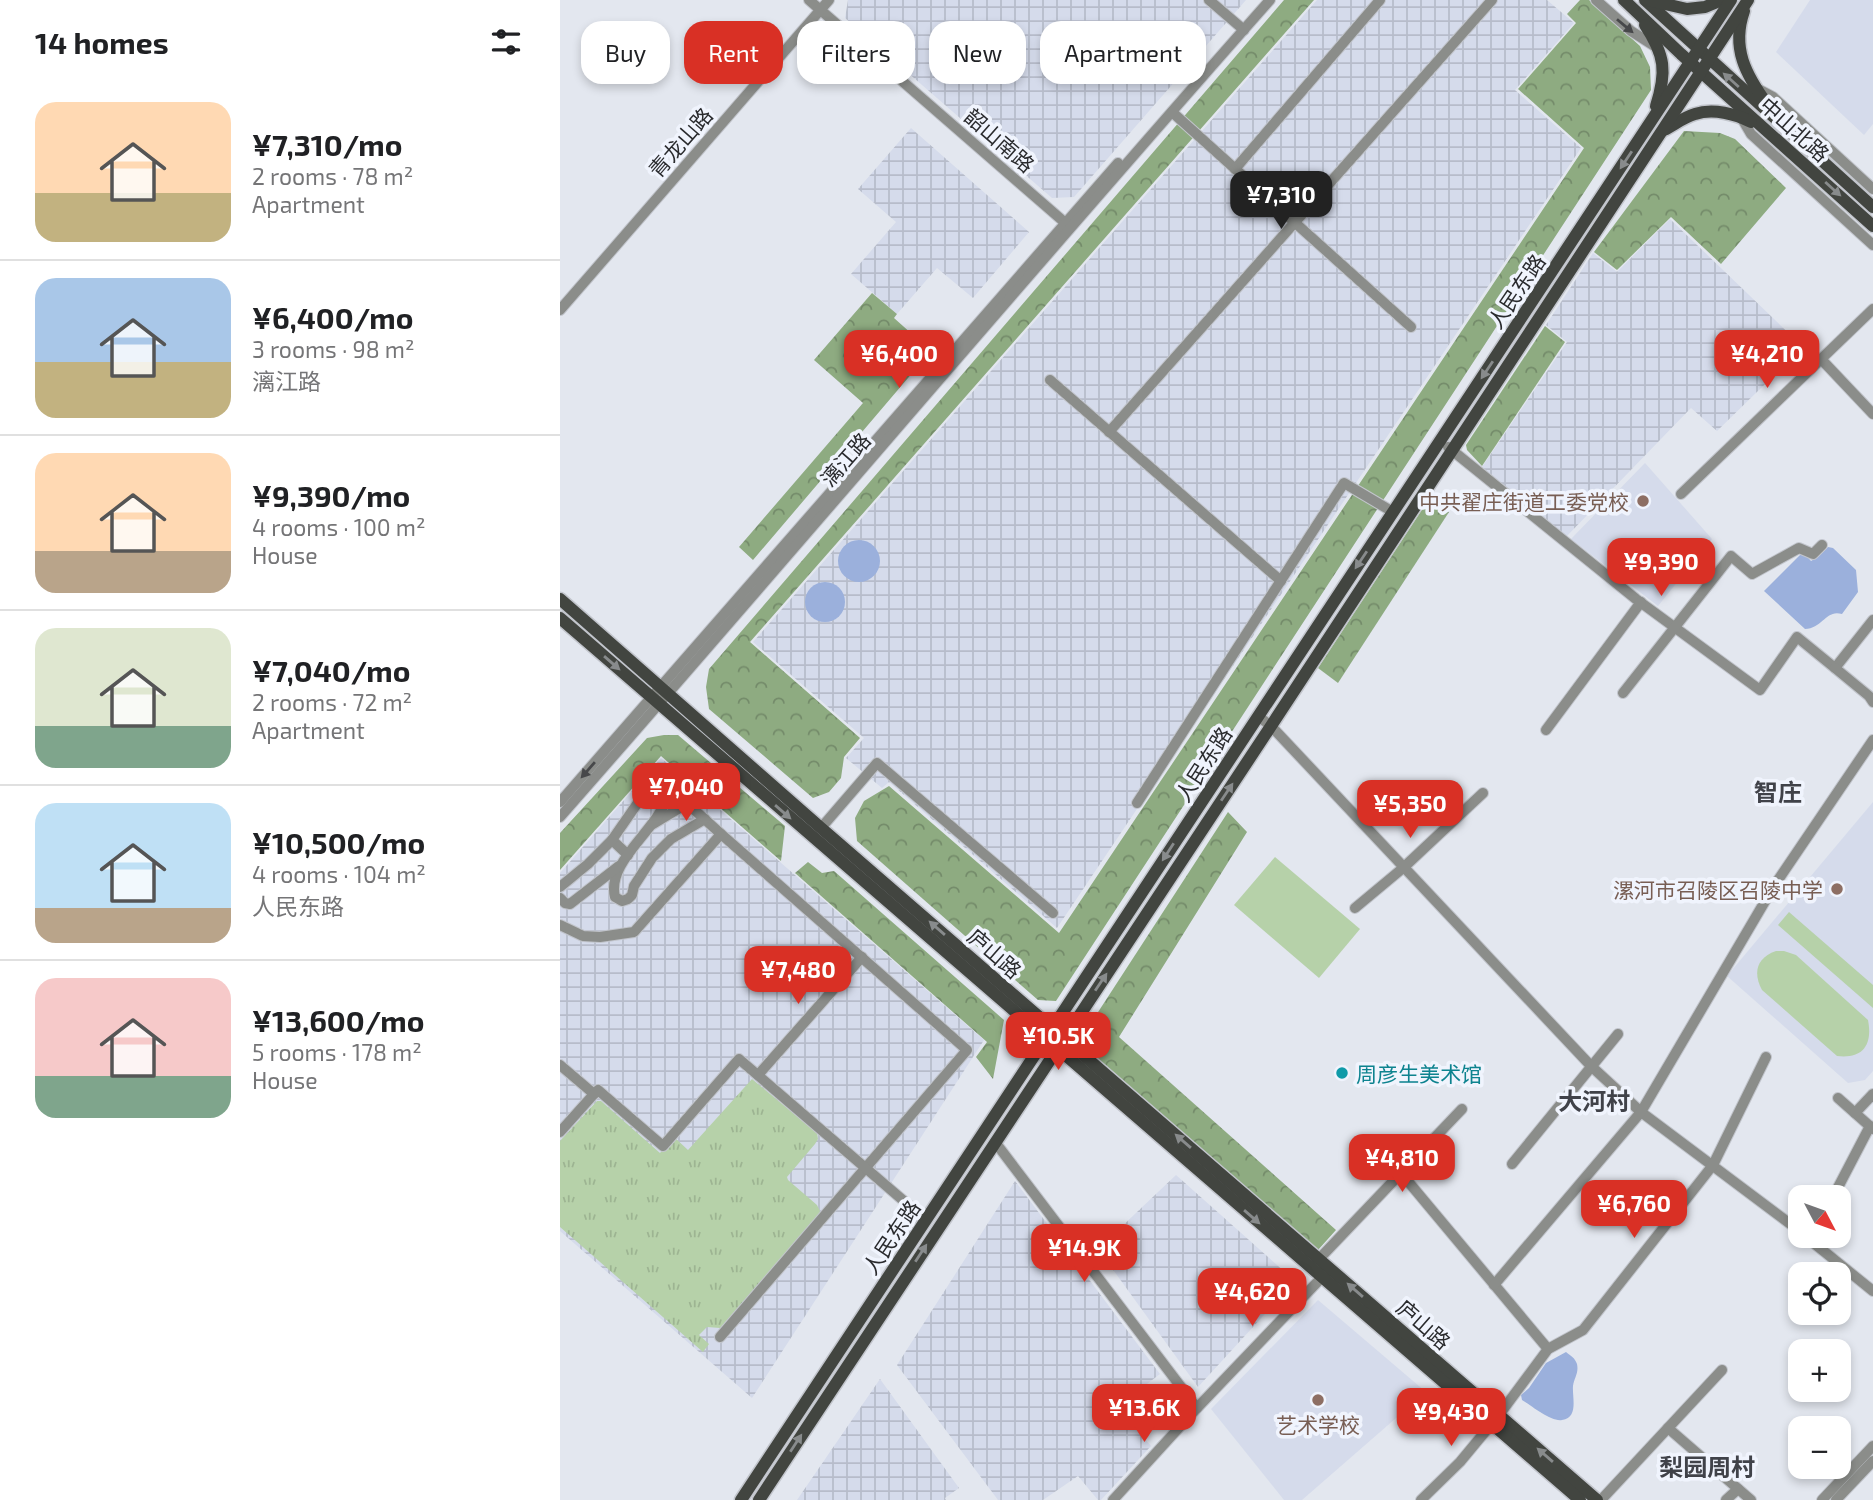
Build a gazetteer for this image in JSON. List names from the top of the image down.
{
  "streets": {
    "main road": ["中山北路", "人民东路", "庐山路"],
    "street": ["韶山南路", "青龙山路", "漓江路"]
  },
  "crossings": [
    ["中山北路", "人民东路"],
    ["韶山南路", "青龙山路"],
    ["韶山南路", "漓江路"],
    ["人民东路", "庐山路"],
    ["漓江路", "庐山路"]
  ],
  "districts": ["智庄", "大河村", "梨园周村"],
  "places": [
    "中共翟庄街道工委党校",
    "漯河市召陵区召陵中学",
    "周彦生美术馆",
    "艺术学校"
  ],
  "north": "bottom right",
  "page": {
    "heading": "14 homes",
    "chip": [
      "Buy",
      "Rent",
      "Filters",
      "New",
      "Apartment"
    ],
    "list": [
      {
        "name": "¥7,310/mo",
        "note": "2 rooms · 78 m² · Apartment"
      },
      {
        "name": "¥6,400/mo",
        "note": "3 rooms · 98 m² · 漓江路"
      },
      {
        "name": "¥9,390/mo",
        "note": "4 rooms · 100 m² · House"
      },
      {
        "name": "¥7,040/mo",
        "note": "2 rooms · 72 m² · Apartment"
      },
      {
        "name": "¥10,500/mo",
        "note": "4 rooms · 104 m² · 人民东路"
      },
      {
        "name": "¥13,600/mo",
        "note": "5 rooms · 178 m² · House"
      }
    ],
    "price": [
      "¥7,310",
      "¥6,400",
      "¥4,210",
      "¥9,390",
      "¥7,040",
      "¥5,350",
      "¥7,480",
      "¥10.5K",
      "¥4,810",
      "¥6,760",
      "¥14.9K",
      "¥4,620",
      "¥13.6K",
      "¥9,430"
    ],
    "map_buttons": ["+", "−"]
  }
}
